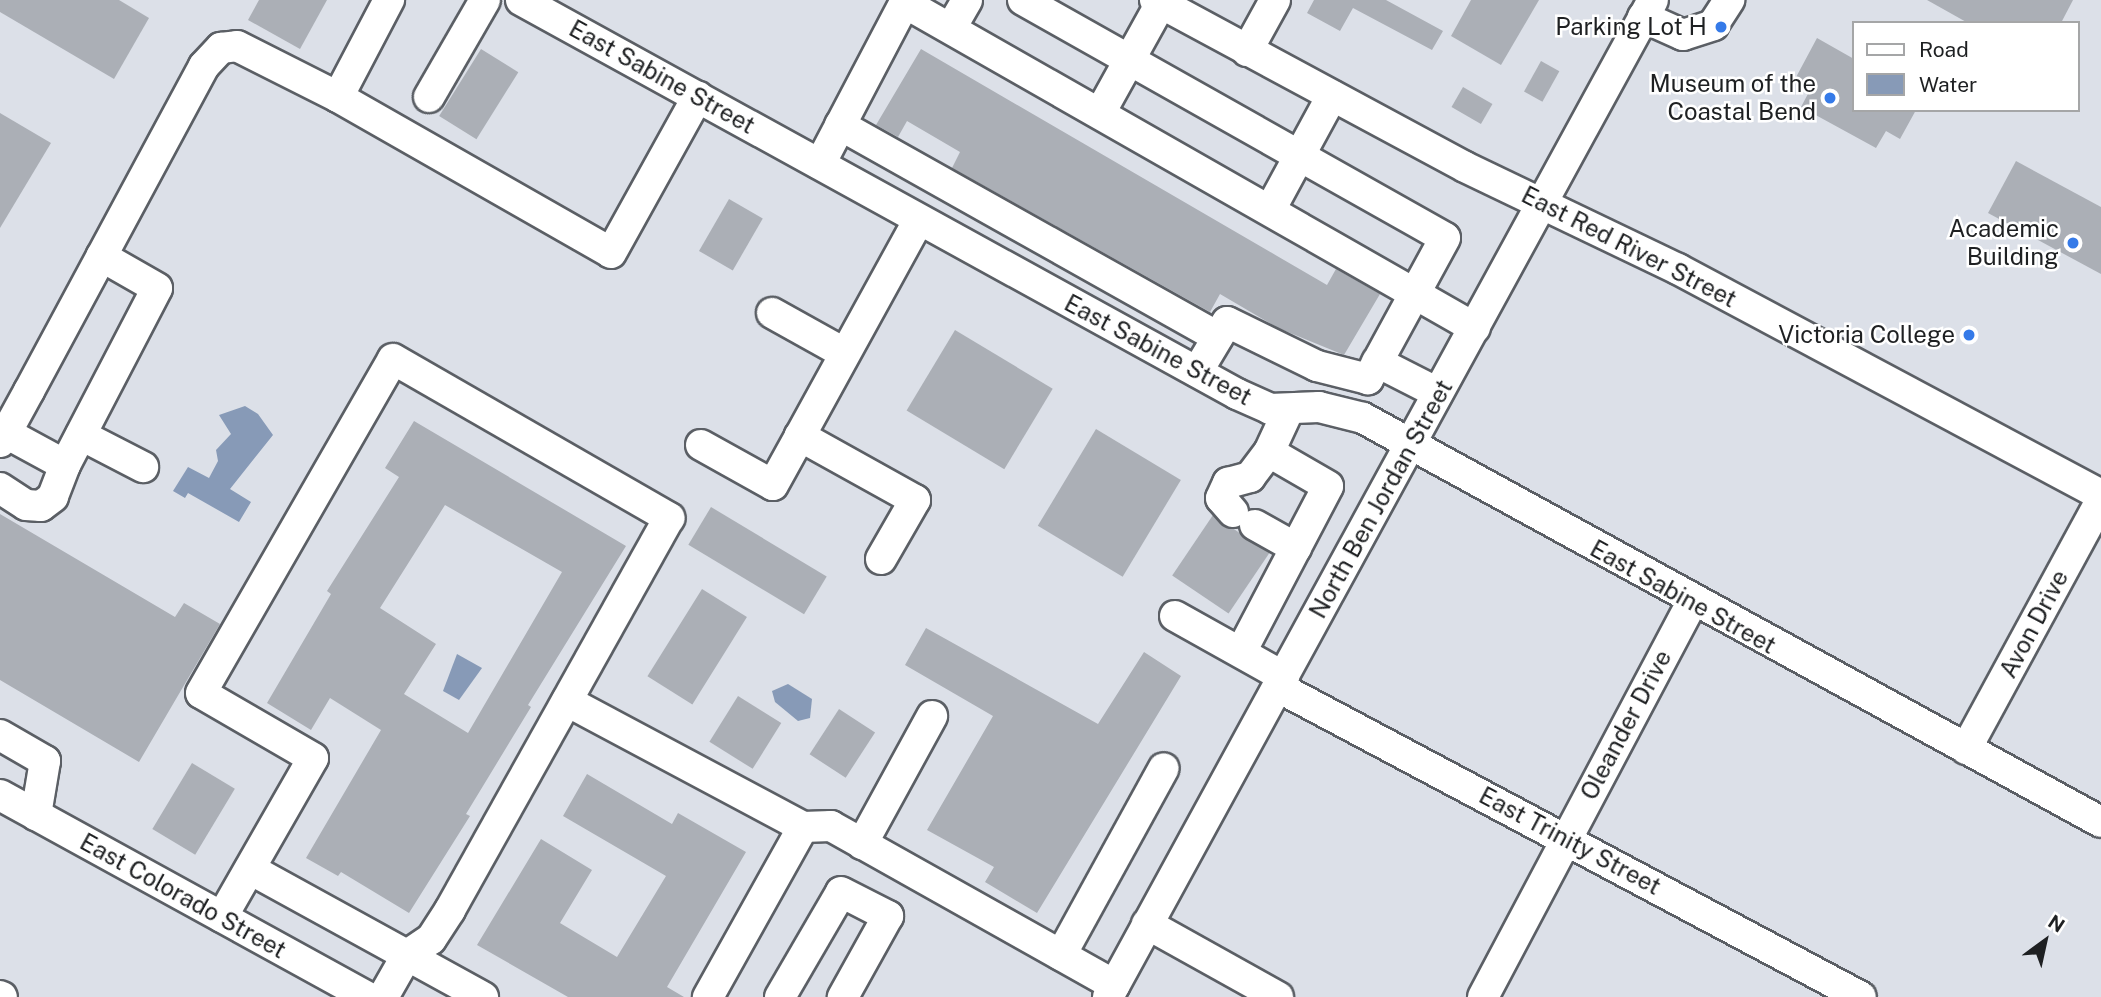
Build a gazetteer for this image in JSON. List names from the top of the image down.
{
  "streets": {
    "street": [
      "East Sabine Street",
      "East Red River Street",
      "North Ben Jordan Street",
      "Avon Drive",
      "Oleander Drive",
      "East Trinity Street",
      "East Colorado Street"
    ]
  },
  "crossings": [
    ["East Sabine Street", "North Ben Jordan Street"],
    ["East Sabine Street", "Avon Drive"],
    ["East Sabine Street", "Oleander Drive"],
    ["East Red River Street", "North Ben Jordan Street"],
    ["East Red River Street", "Avon Drive"],
    ["North Ben Jordan Street", "East Trinity Street"],
    ["Oleander Drive", "East Trinity Street"]
  ],
  "places": [
    "Parking Lot H",
    "Museum of the Coastal Bend",
    "Academic Building",
    "Victoria College"
  ],
  "legend": ["Road", "Water"],
  "north": "top right"
}
